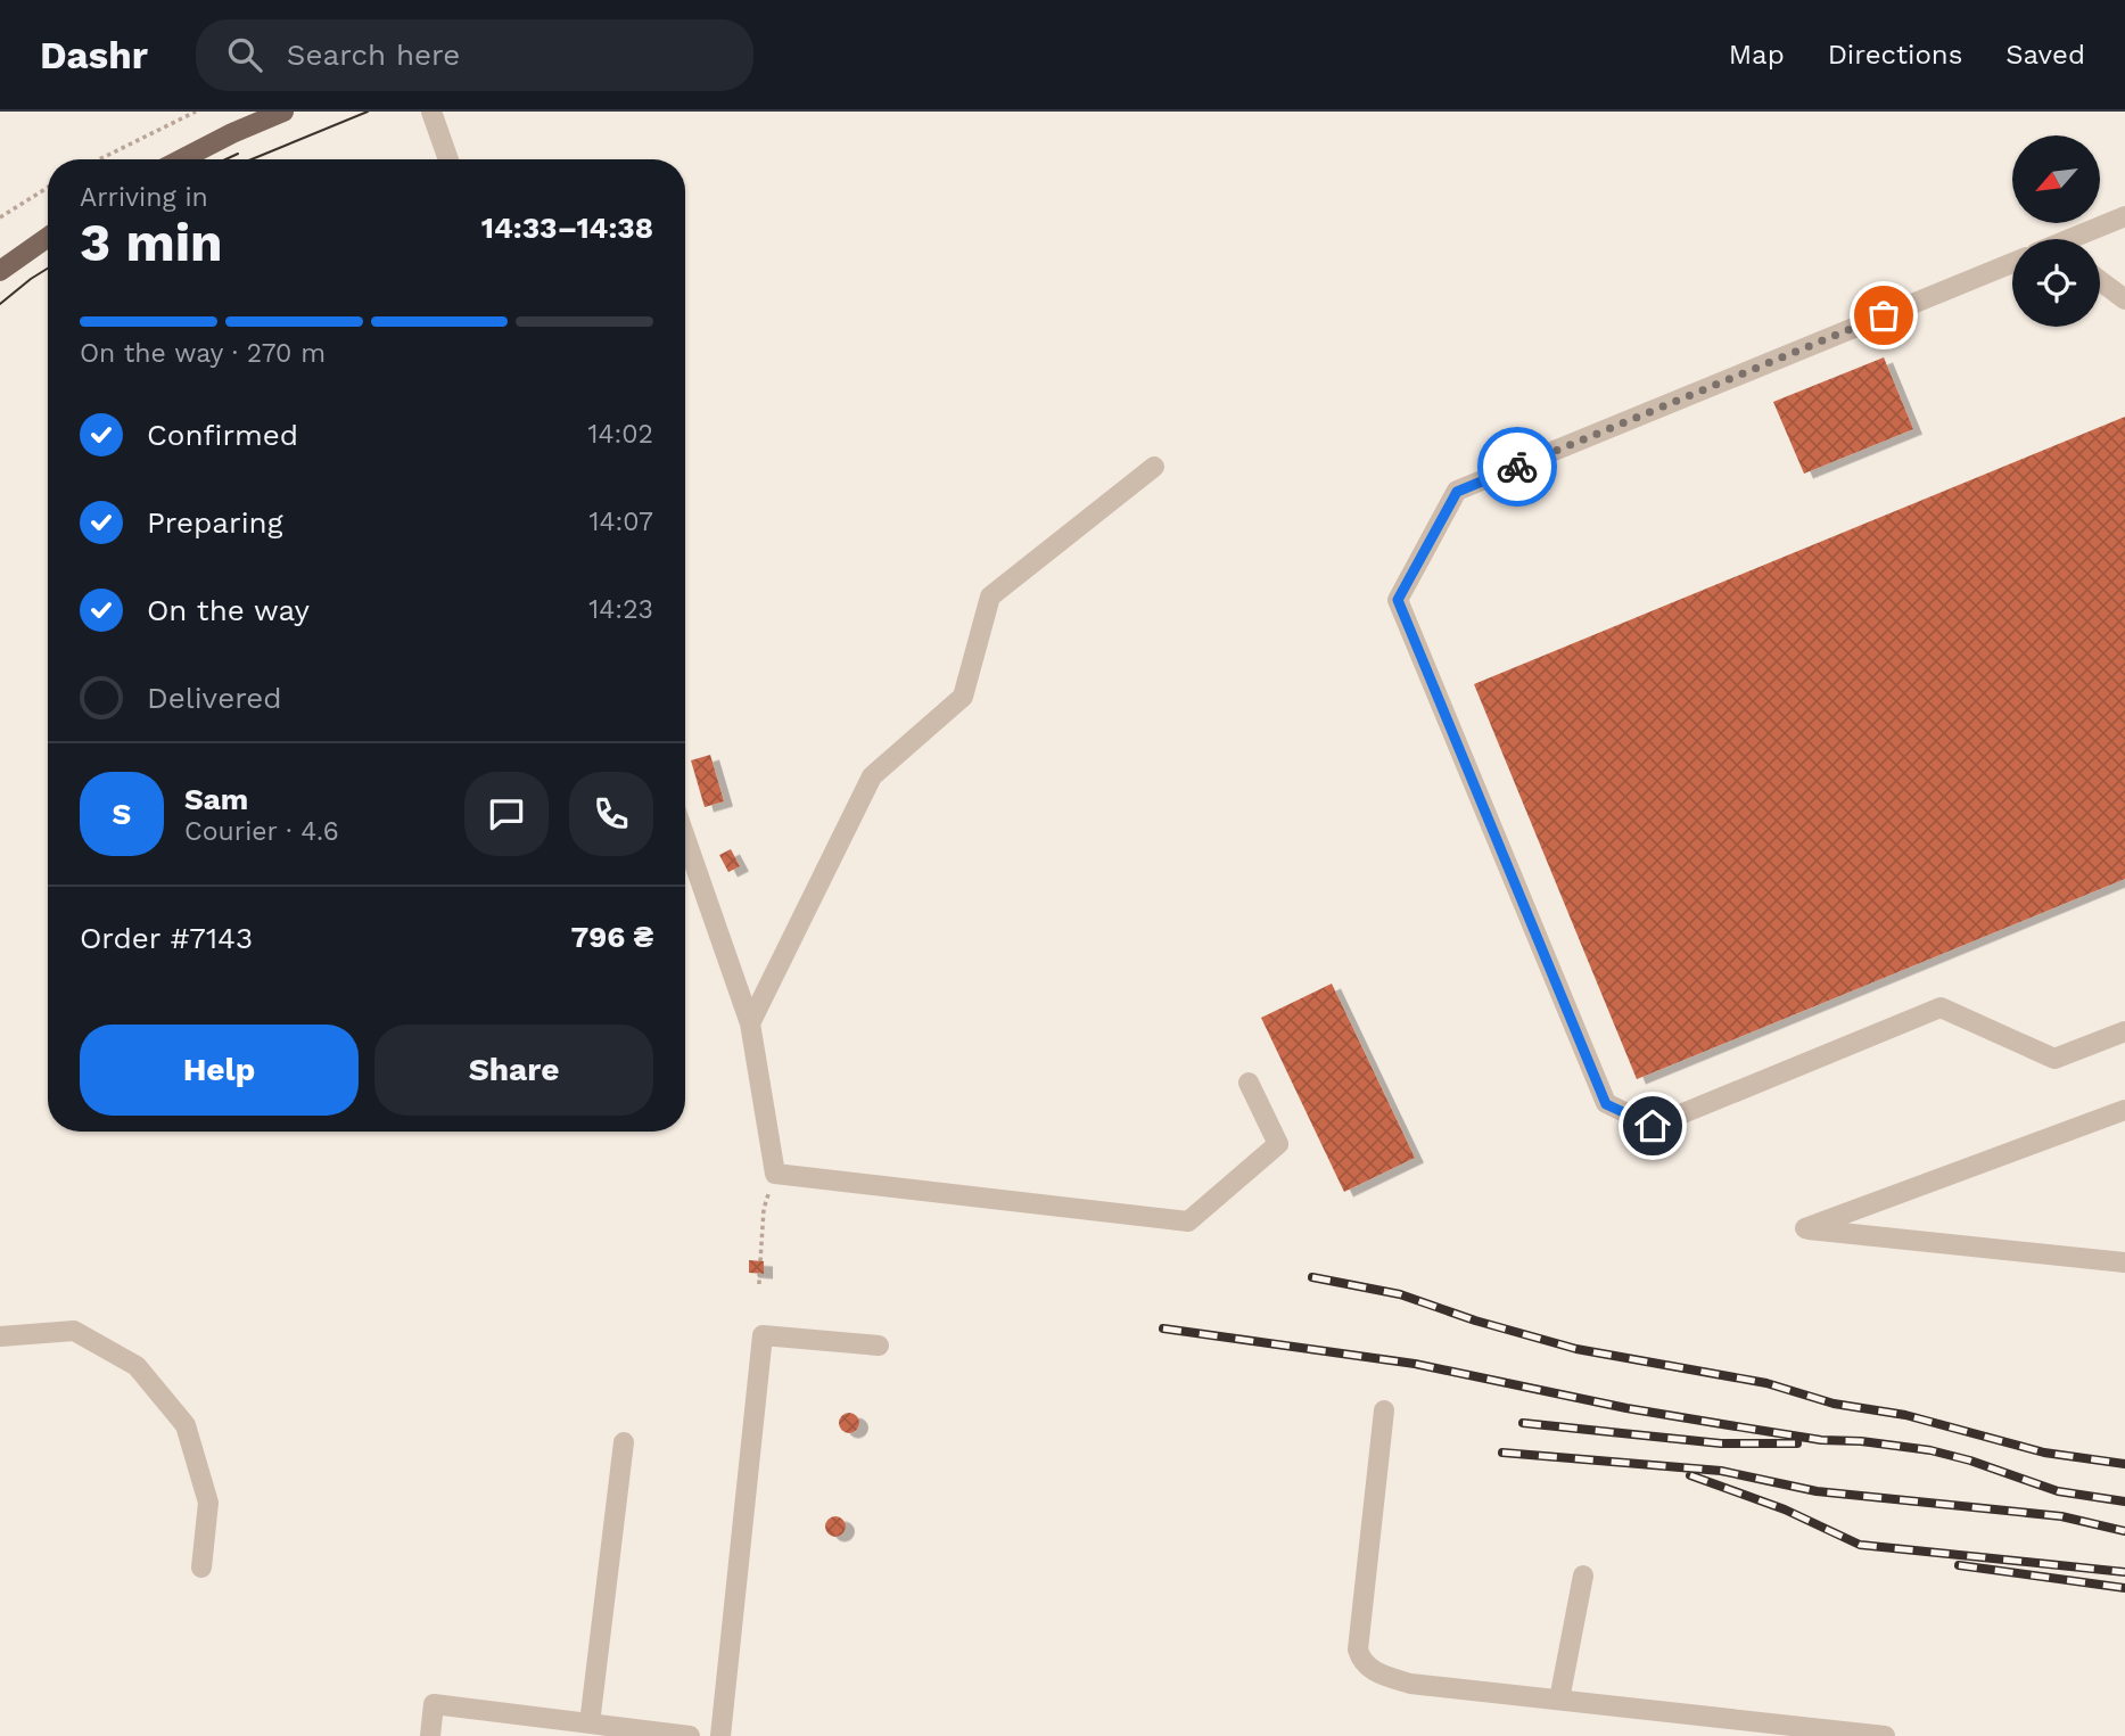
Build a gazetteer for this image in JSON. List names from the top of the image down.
{
  "north": "bottom left",
  "page": {
    "header": "Dashr",
    "search": "Search here",
    "nav": ["Map", "Directions", "Saved"],
    "heading": ["3 min", "Arriving in", "14:33–14:38"],
    "panel": [
      "Sam",
      "Courier · 4.6",
      "Order #7143",
      "796 ₴"
    ],
    "bar": "On the way · 270 m",
    "list": [
      ["Confirmed", "14:02"],
      ["Preparing", "14:07"],
      ["On the way", "14:23"],
      "Delivered"
    ],
    "round": "S",
    "buttons": ["Help", "Share"]
  }
}
